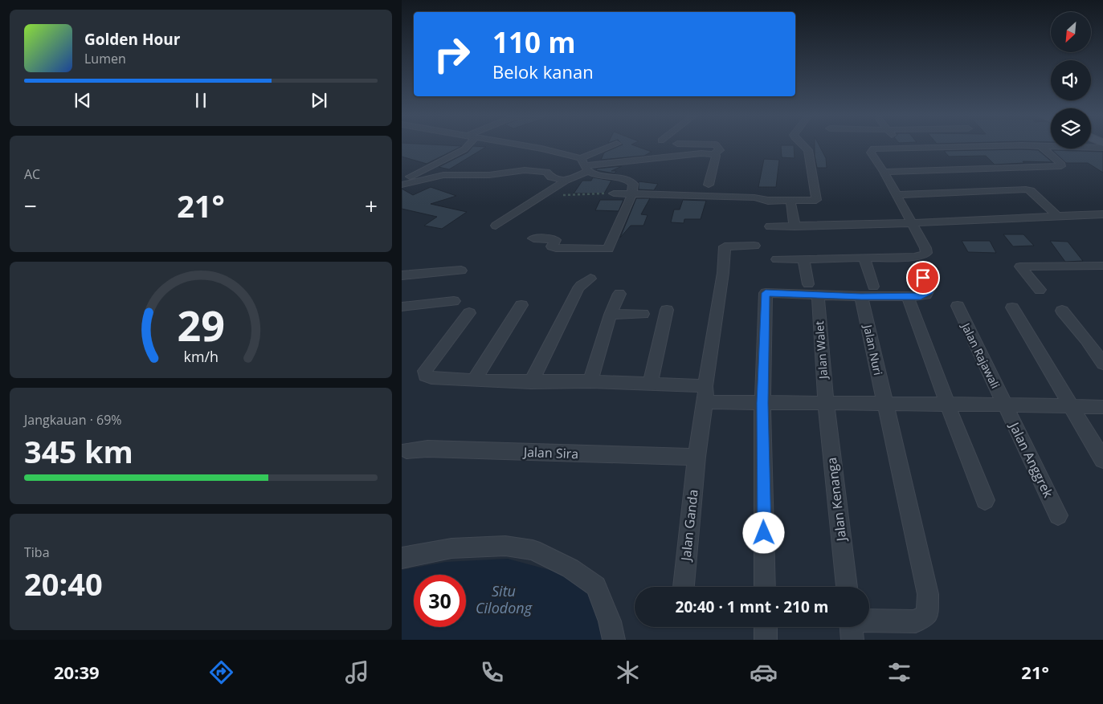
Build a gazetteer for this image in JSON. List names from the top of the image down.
{
  "streets": {
    "street": [
      "Jalan Walet",
      "Jalan Nuri",
      "Jalan Rajawali",
      "Jalan Sira",
      "Jalan Anggrek",
      "Jalan Kenanga",
      "Jalan Ganda"
    ]
  },
  "crossings": [
    ["Jalan Walet", "Jalan Kenanga"],
    ["Jalan Rajawali", "Jalan Anggrek"],
    ["Jalan Sira", "Jalan Ganda"]
  ],
  "water": ["Situ Cilodong"],
  "north": "bottom left",
  "page": {
    "turn": ["110 m", "Belok kanan"],
    "song": ["Golden Hour", "Lumen"],
    "tile": [
      "AC",
      ["Jangkauan · 69%", "345 km"],
      ["Tiba", "20:40"]
    ],
    "heat": ["−", "21°", "+"],
    "limit": "30",
    "trip": "20:40 · 1 mnt · 210 m",
    "tabs": ["20:39", "21°"],
    "gauge": ["29", "km/h"]
  }
}
